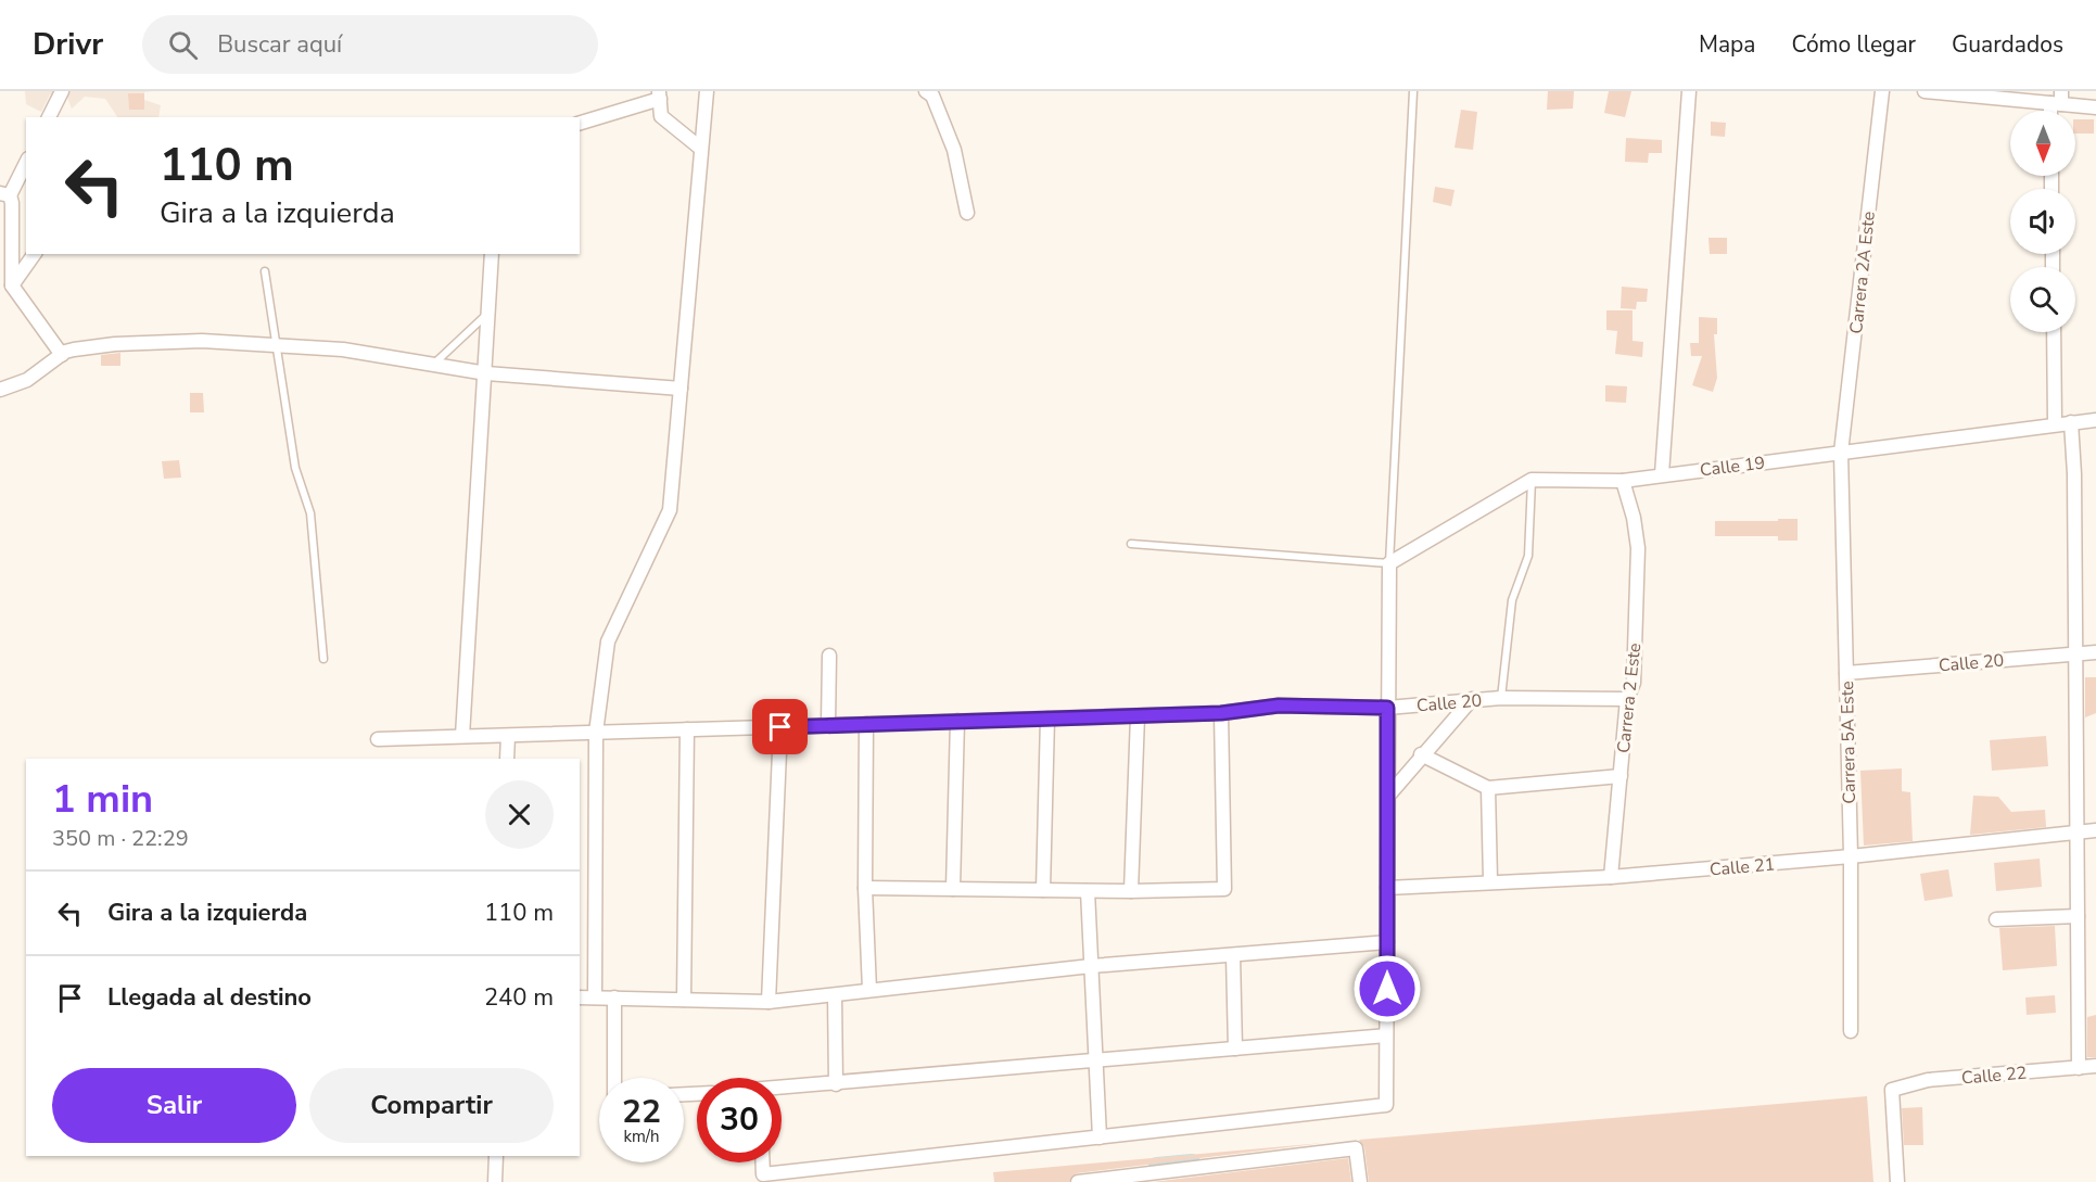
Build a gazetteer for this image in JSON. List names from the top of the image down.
{
  "streets": {
    "street": [
      "Carrera 2A Este",
      "Calle 19",
      "Calle 20",
      "Carrera 2 Este",
      "Carrera 5A Este",
      "Calle 21",
      "Calle 22"
    ]
  },
  "crossings": [
    ["Carrera 2A Este", "Calle 19"],
    ["Carrera 2A Este", "Carrera 5A Este"],
    ["Calle 19", "Carrera 2 Este"],
    ["Calle 19", "Carrera 5A Este"],
    ["Calle 20", "Carrera 2 Este"],
    ["Calle 20", "Carrera 5A Este"],
    ["Carrera 2 Este", "Calle 21"],
    ["Carrera 5A Este", "Calle 21"]
  ],
  "north": "bottom",
  "page": {
    "header": "Drivr",
    "search": "Buscar aquí",
    "nav": ["Mapa", "Cómo llegar", "Guardados"],
    "turn": ["110 m", "Gira a la izquierda"],
    "heading": ["1 min", "350 m · 22:29"],
    "list": [
      {
        "name": "Gira a la izquierda",
        "value": "110 m"
      },
      {
        "name": "Llegada al destino",
        "value": "240 m"
      }
    ],
    "buttons": ["Salir", "Compartir"],
    "speed": "22 km/h",
    "limit": "30"
  }
}
